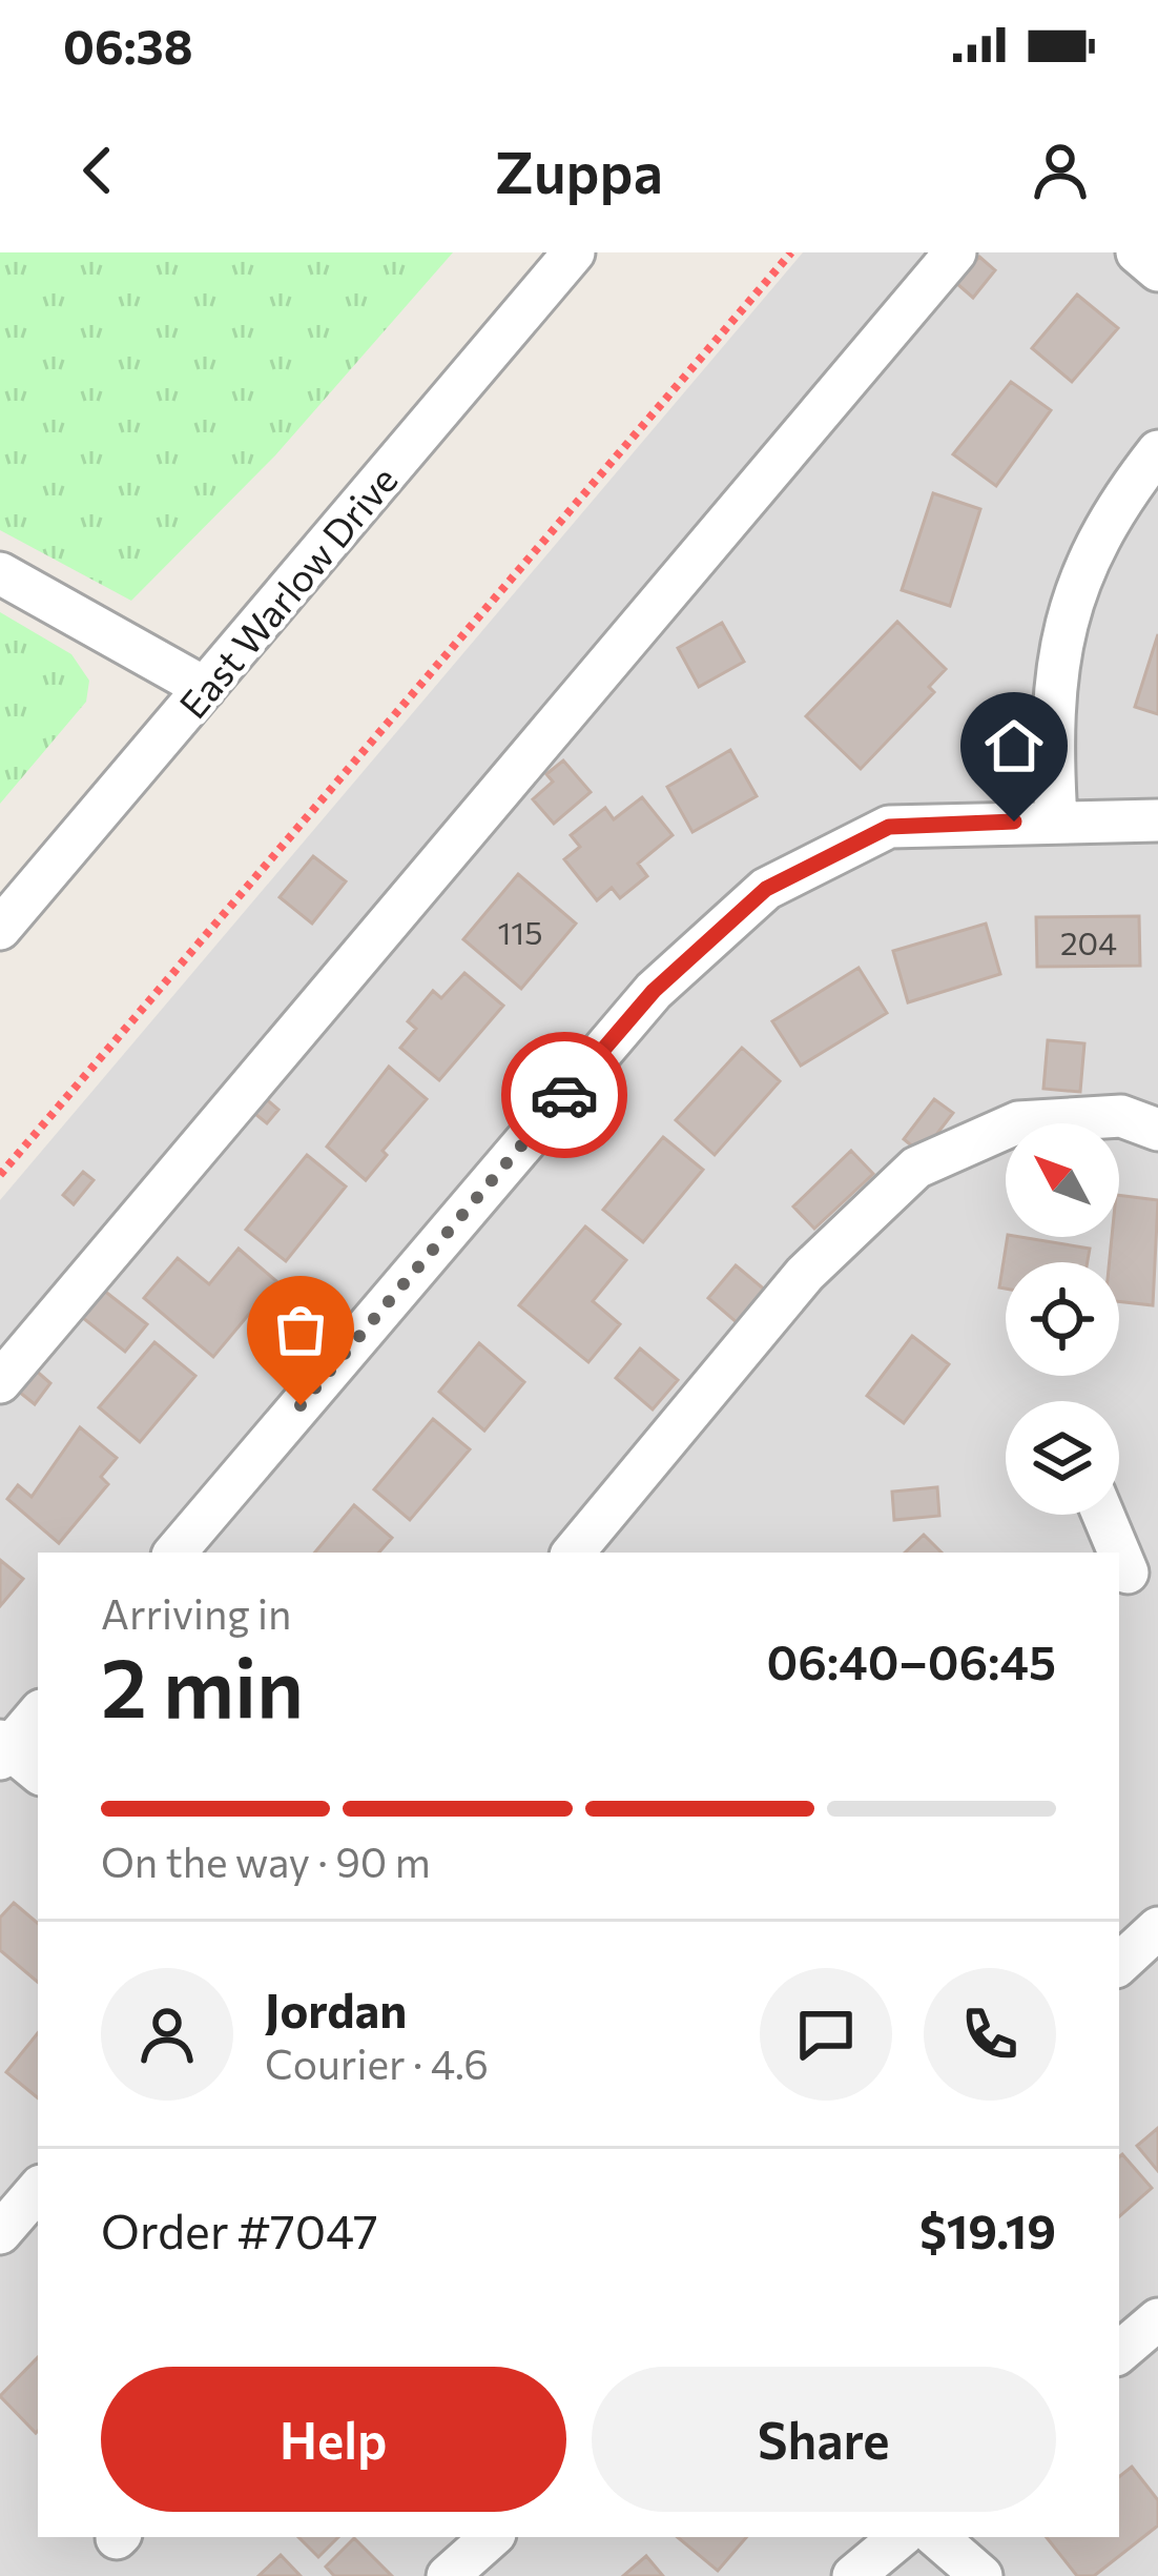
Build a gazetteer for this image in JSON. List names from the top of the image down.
{
  "streets": {
    "street": ["East Warlow Drive"]
  },
  "house_numbers": ["115", "204"],
  "north": "top left",
  "page": {
    "status": "06:38",
    "header": "Zuppa",
    "heading": ["2 min", "Arriving in", "06:40–06:45"],
    "panel": [
      "Jordan",
      "Courier · 4.6",
      "Order #7047",
      "$19.19"
    ],
    "bar": "On the way · 90 m",
    "buttons": ["Help", "Share"]
  }
}
